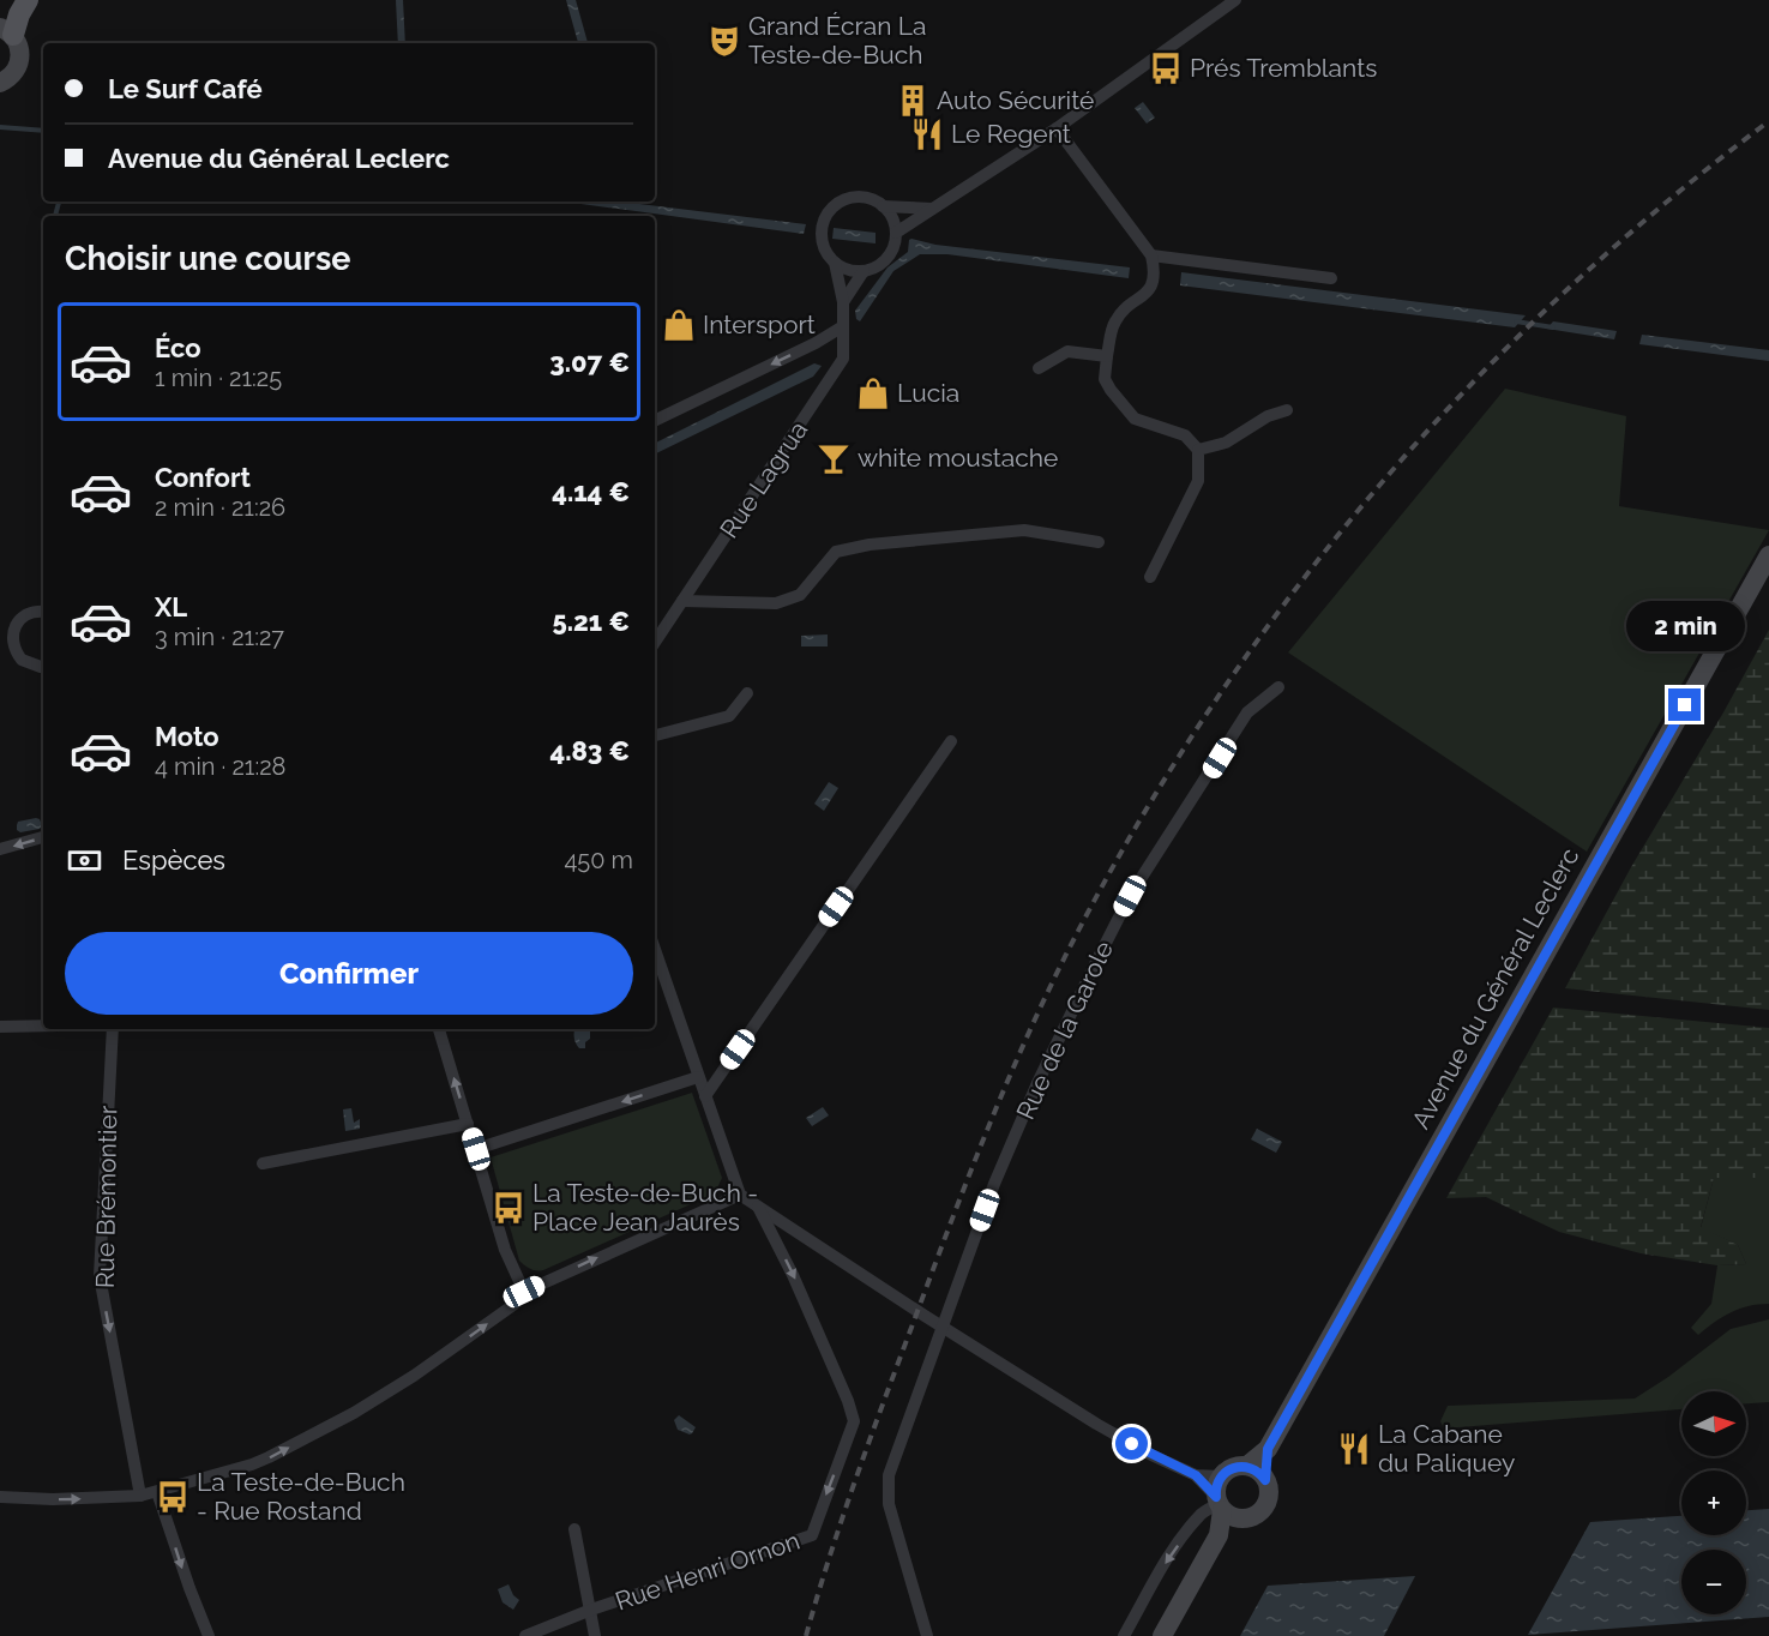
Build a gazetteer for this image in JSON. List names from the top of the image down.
{
  "streets": {
    "main road": ["Avenue du Général Leclerc"],
    "street": [
      "Rue Lagrua",
      "Rue de la Garole",
      "Rue Brémontier",
      "Rue Henri Ornon"
    ]
  },
  "one_way": ["Rue Brémontier"],
  "places": {
    "theatre": ["Grand Écran La Teste-de-Buch"],
    "bus stop": ["Prés Tremblants", "La Teste-de-Buch - Place Jean Jaurès", "La Teste-de-Buch - Rue Rostand"],
    "building": ["Auto Sécurité"],
    "restaurant": ["Le Regent", "La Cabane du Paliquey"],
    "shop": ["Intersport", "Lucia"],
    "bar": ["white moustache"]
  },
  "north": "right",
  "page": {
    "banner": ["Le Surf Café", "Avenue du Général Leclerc"],
    "heading": "Choisir une course",
    "list": [
      {
        "name": "Éco",
        "note": "1 min · 21:25",
        "value": "3.07 €"
      },
      {
        "name": "Confort",
        "note": "2 min · 21:26",
        "value": "4.14 €"
      },
      {
        "name": "XL",
        "note": "3 min · 21:27",
        "value": "5.21 €"
      },
      {
        "name": "Moto",
        "note": "4 min · 21:28",
        "value": "4.83 €"
      }
    ],
    "bubble": "2 min",
    "pay": ["Espèces", "450 m"],
    "buttons": "Confirmer",
    "map_buttons": ["+", "−"]
  }
}
